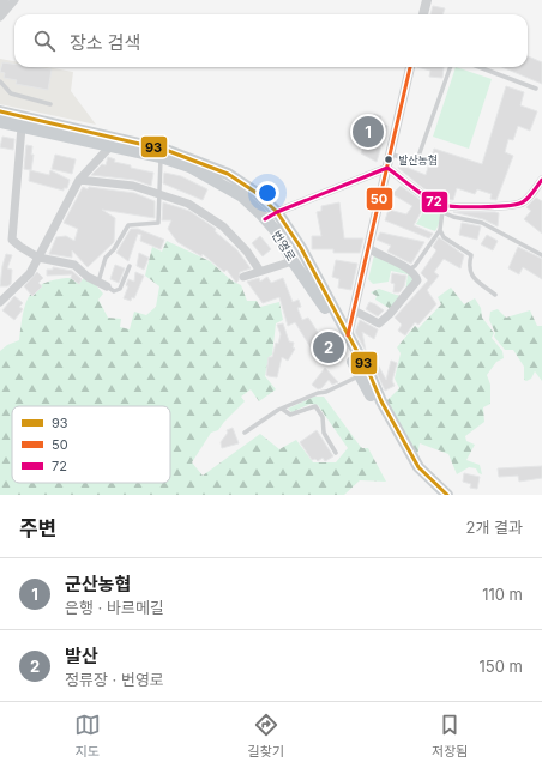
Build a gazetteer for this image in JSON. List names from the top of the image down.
{
  "streets": {
    "main road": ["번영로"]
  },
  "places": ["발산농협"],
  "lines": ["transit line 50", "transit line 93", "transit line 72"],
  "legend": ["93", "50", "72"],
  "page": {
    "search": "장소 검색",
    "pins": ["1", "2"],
    "heading": ["주변", "2개 결과"],
    "list": [
      {
        "mark": "1",
        "name": "군산농협",
        "note": "은행 · 바르메길",
        "value": "110 m"
      },
      {
        "mark": "2",
        "name": "발산",
        "note": "정류장 · 번영로",
        "value": "150 m"
      }
    ],
    "nav": ["지도", "길찾기", "저장됨"]
  }
}
